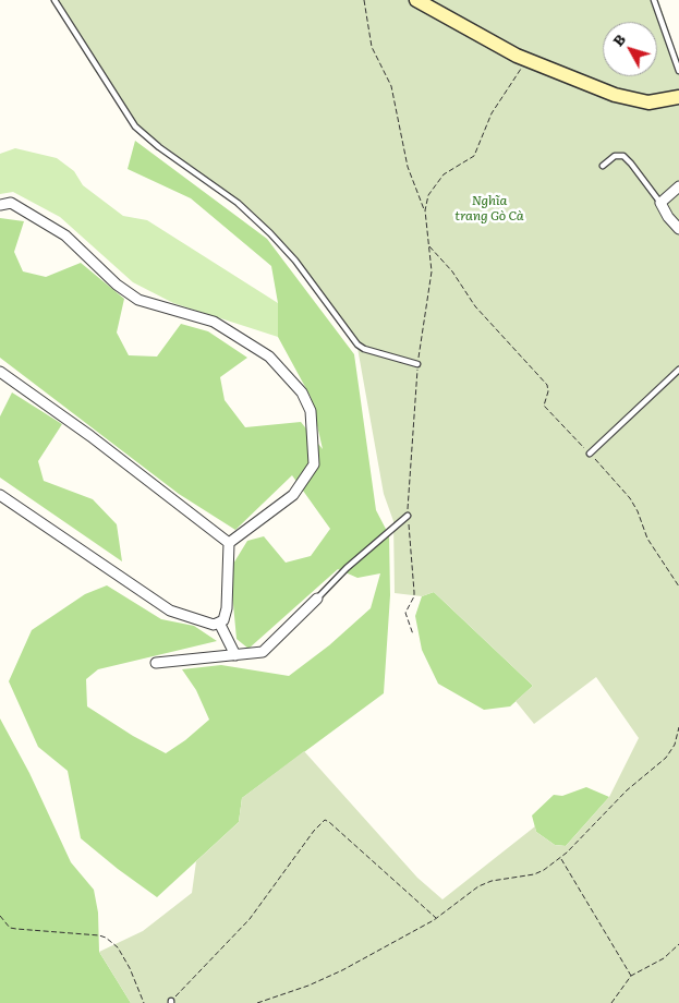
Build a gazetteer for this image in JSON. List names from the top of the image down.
{
  "parks": ["Nghĩa trang Gò Cà"],
  "north": "top left"
}
